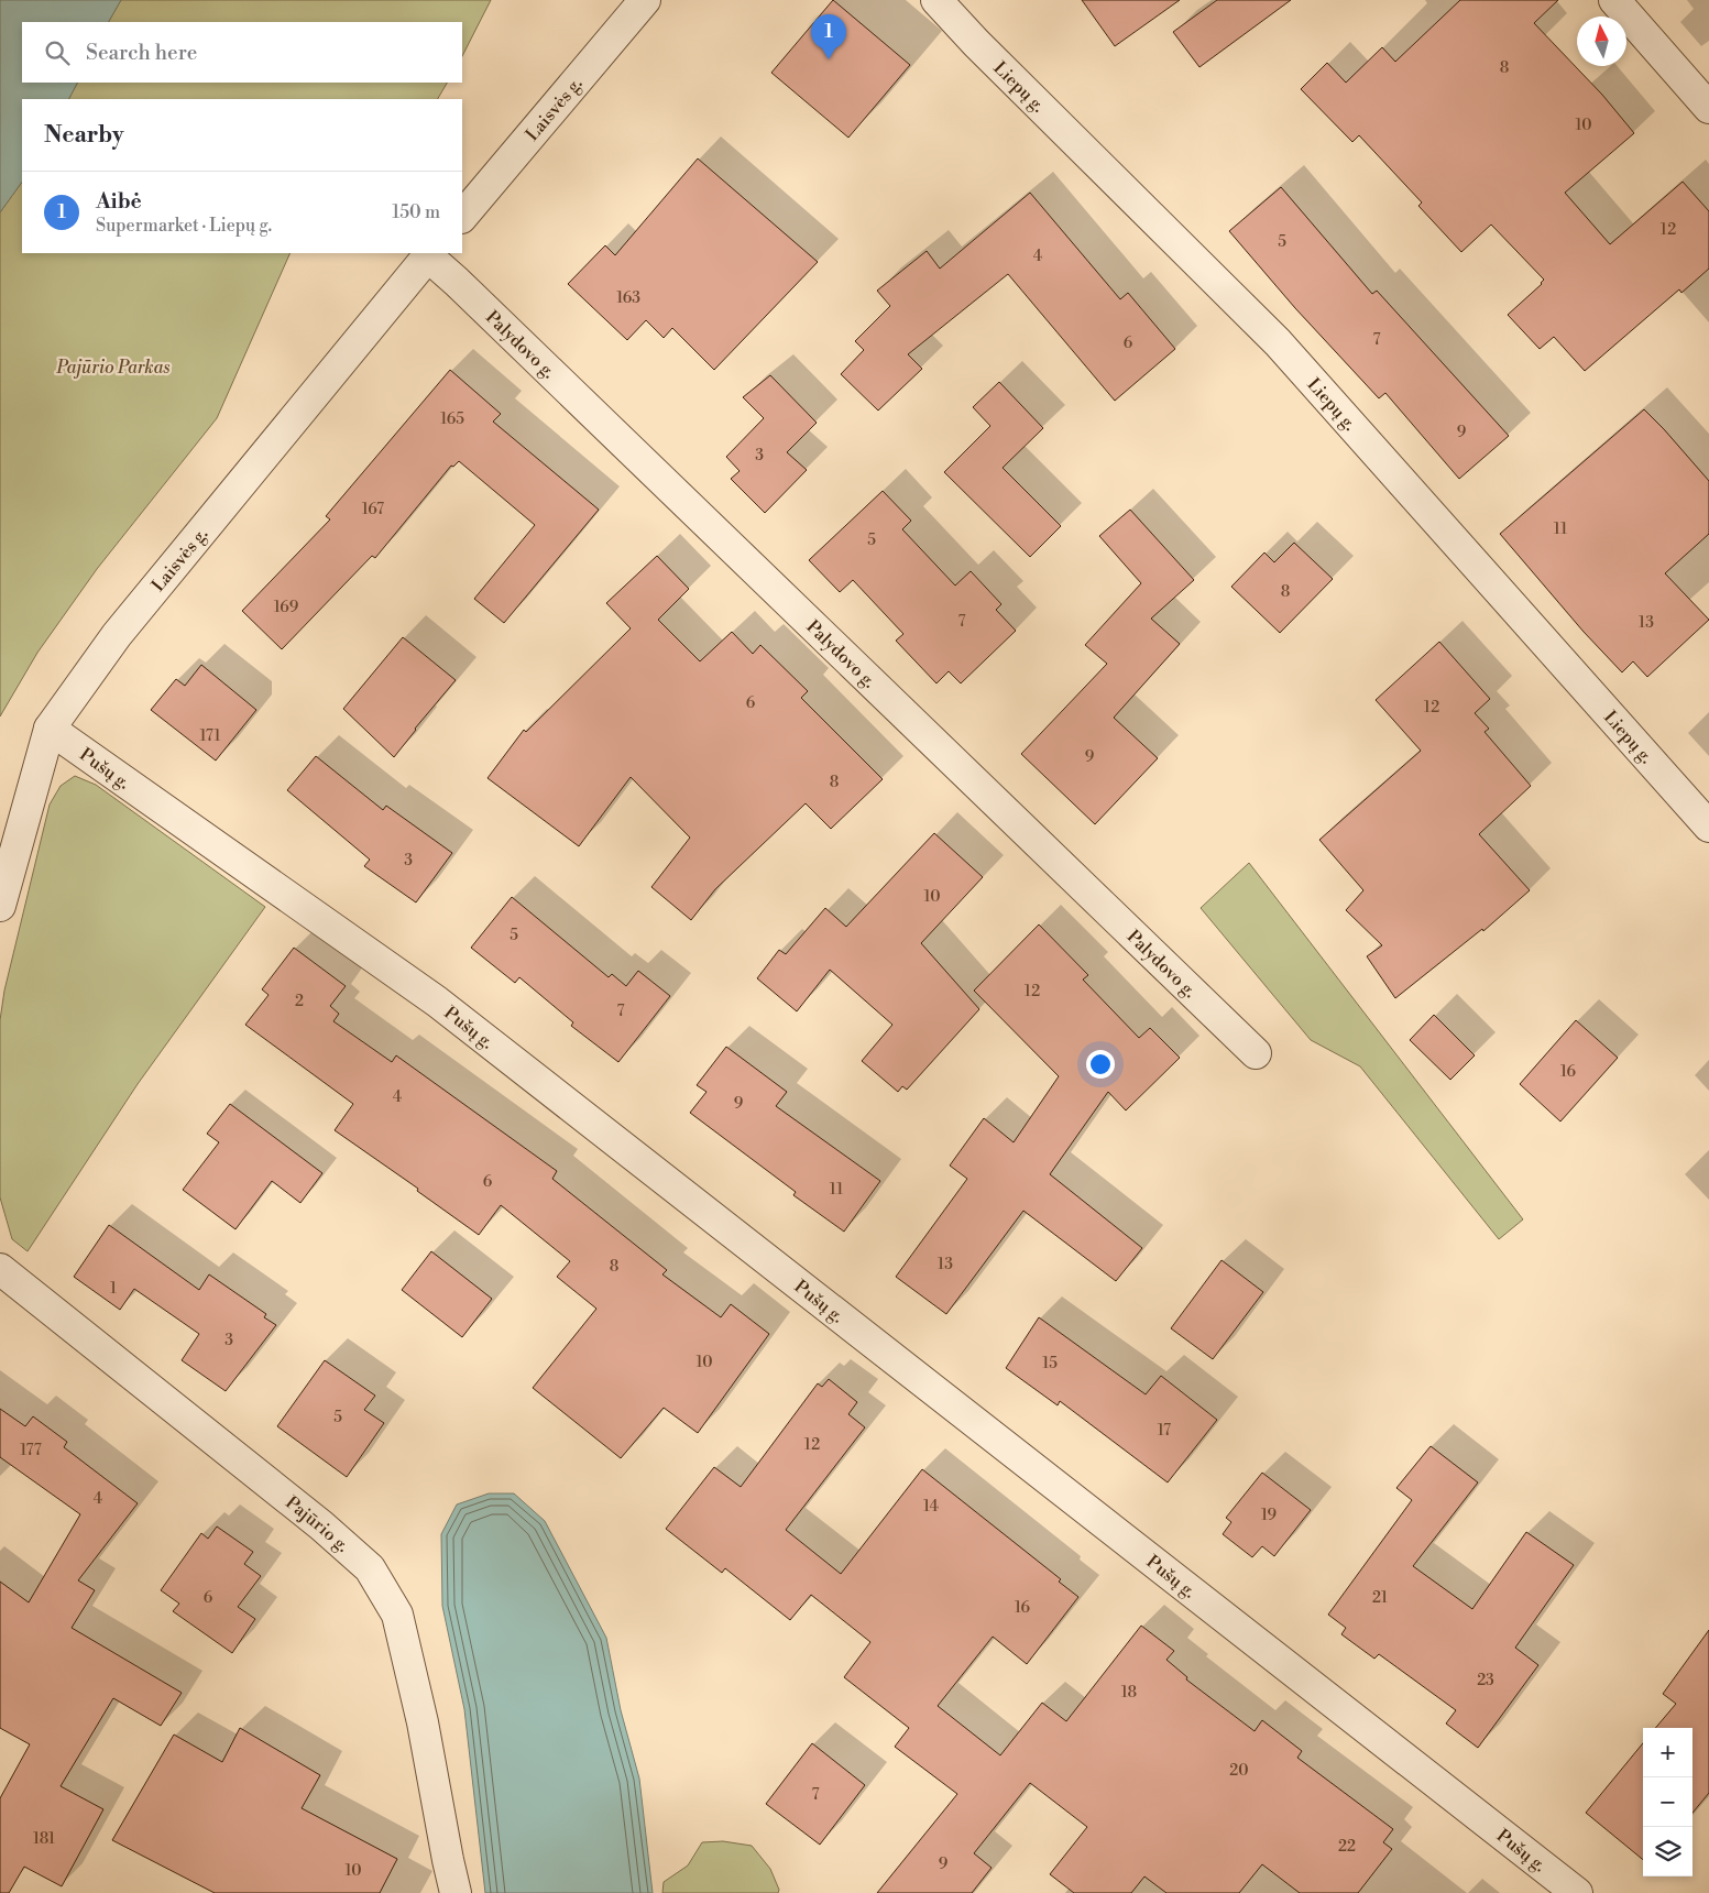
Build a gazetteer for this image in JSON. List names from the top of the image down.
{
  "streets": {
    "street": [
      "Liepų g.",
      "Laisvės g.",
      "Palydovo g.",
      "Pušų g.",
      "Pajūrio g."
    ]
  },
  "crossings": [
    ["Laisvės g.", "Palydovo g."],
    ["Laisvės g.", "Pušų g."]
  ],
  "parks": ["Pajūrio Parkas"],
  "house_numbers": [
    "8",
    "10",
    "12",
    "5",
    "4",
    "163",
    "7",
    "6",
    "165",
    "9",
    "3",
    "167",
    "11",
    "5",
    "8",
    "169",
    "7",
    "13",
    "6",
    "12",
    "171",
    "9",
    "8",
    "3",
    "10",
    "5",
    "12",
    "2",
    "7",
    "16",
    "4",
    "9",
    "6",
    "11",
    "13",
    "8",
    "1",
    "3",
    "10",
    "15",
    "5",
    "17",
    "12",
    "177",
    "4",
    "14",
    "19",
    "6",
    "21",
    "16",
    "23",
    "18",
    "20",
    "7",
    "181",
    "22",
    "9",
    "10"
  ],
  "north": "top",
  "page": {
    "pins": "1",
    "search": "Search here",
    "heading": "Nearby",
    "list": [
      {
        "mark": "1",
        "name": "Aibė",
        "note": "Supermarket · Liepų g.",
        "value": "150 m"
      }
    ],
    "map_buttons": ["+", "−"]
  }
}
